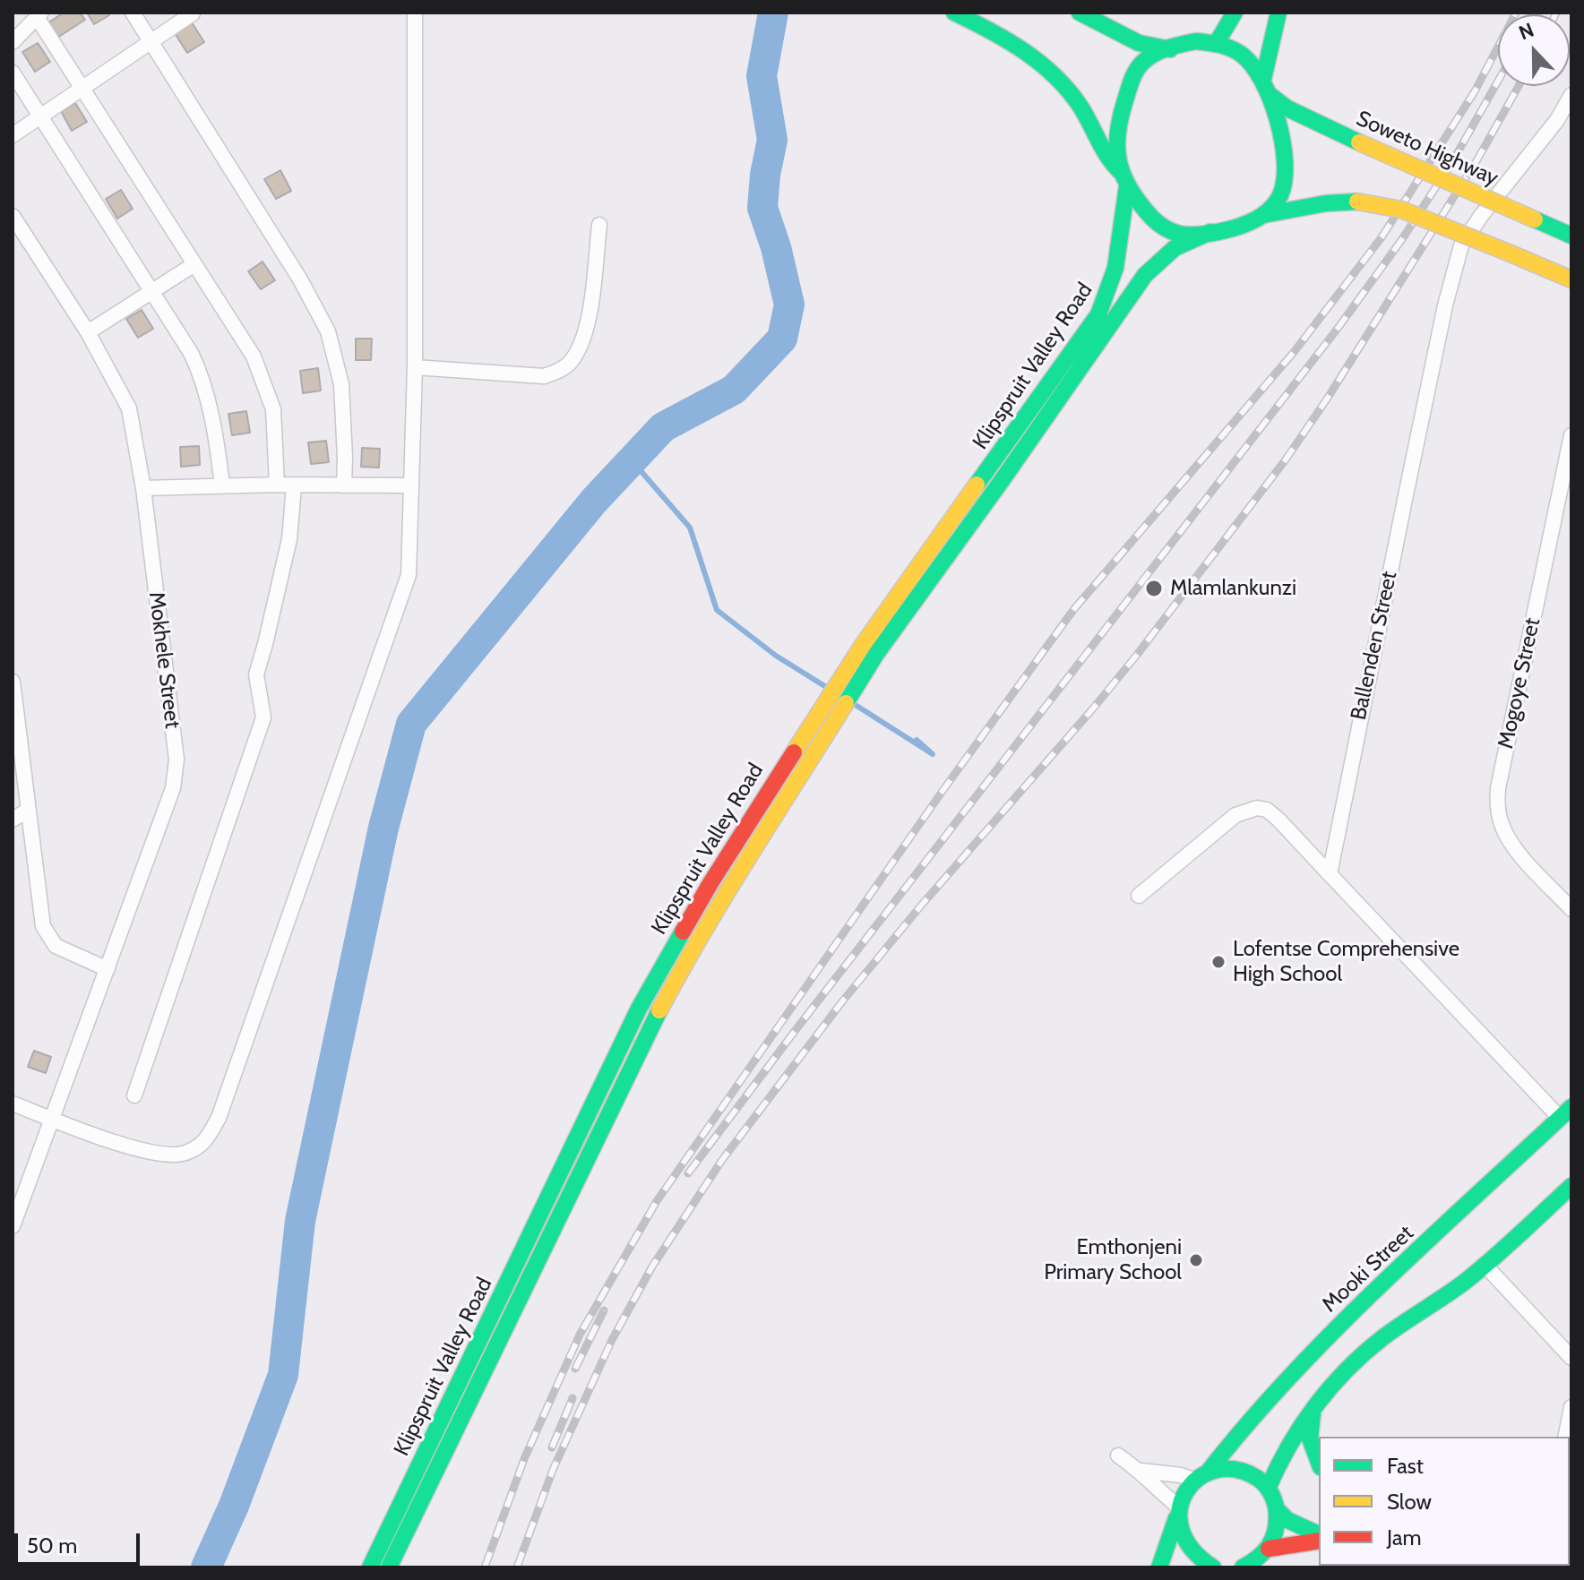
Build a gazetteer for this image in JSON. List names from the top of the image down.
{
  "streets": {
    "main road": ["Soweto Highway", "Klipspruit Valley Road", "Mooki Street"],
    "street": ["Ballenden Street", "Mokhele Street", "Mogoye Street"]
  },
  "crossings": [
    ["Soweto Highway", "Klipspruit Valley Road"]
  ],
  "places": ["Mlamlankunzi", "Lofentse Comprehensive High School", "Emthonjeni Primary School"],
  "legend": ["Fast", "Slow", "Jam"],
  "scale_bar": "50 m",
  "north": "top"
}
